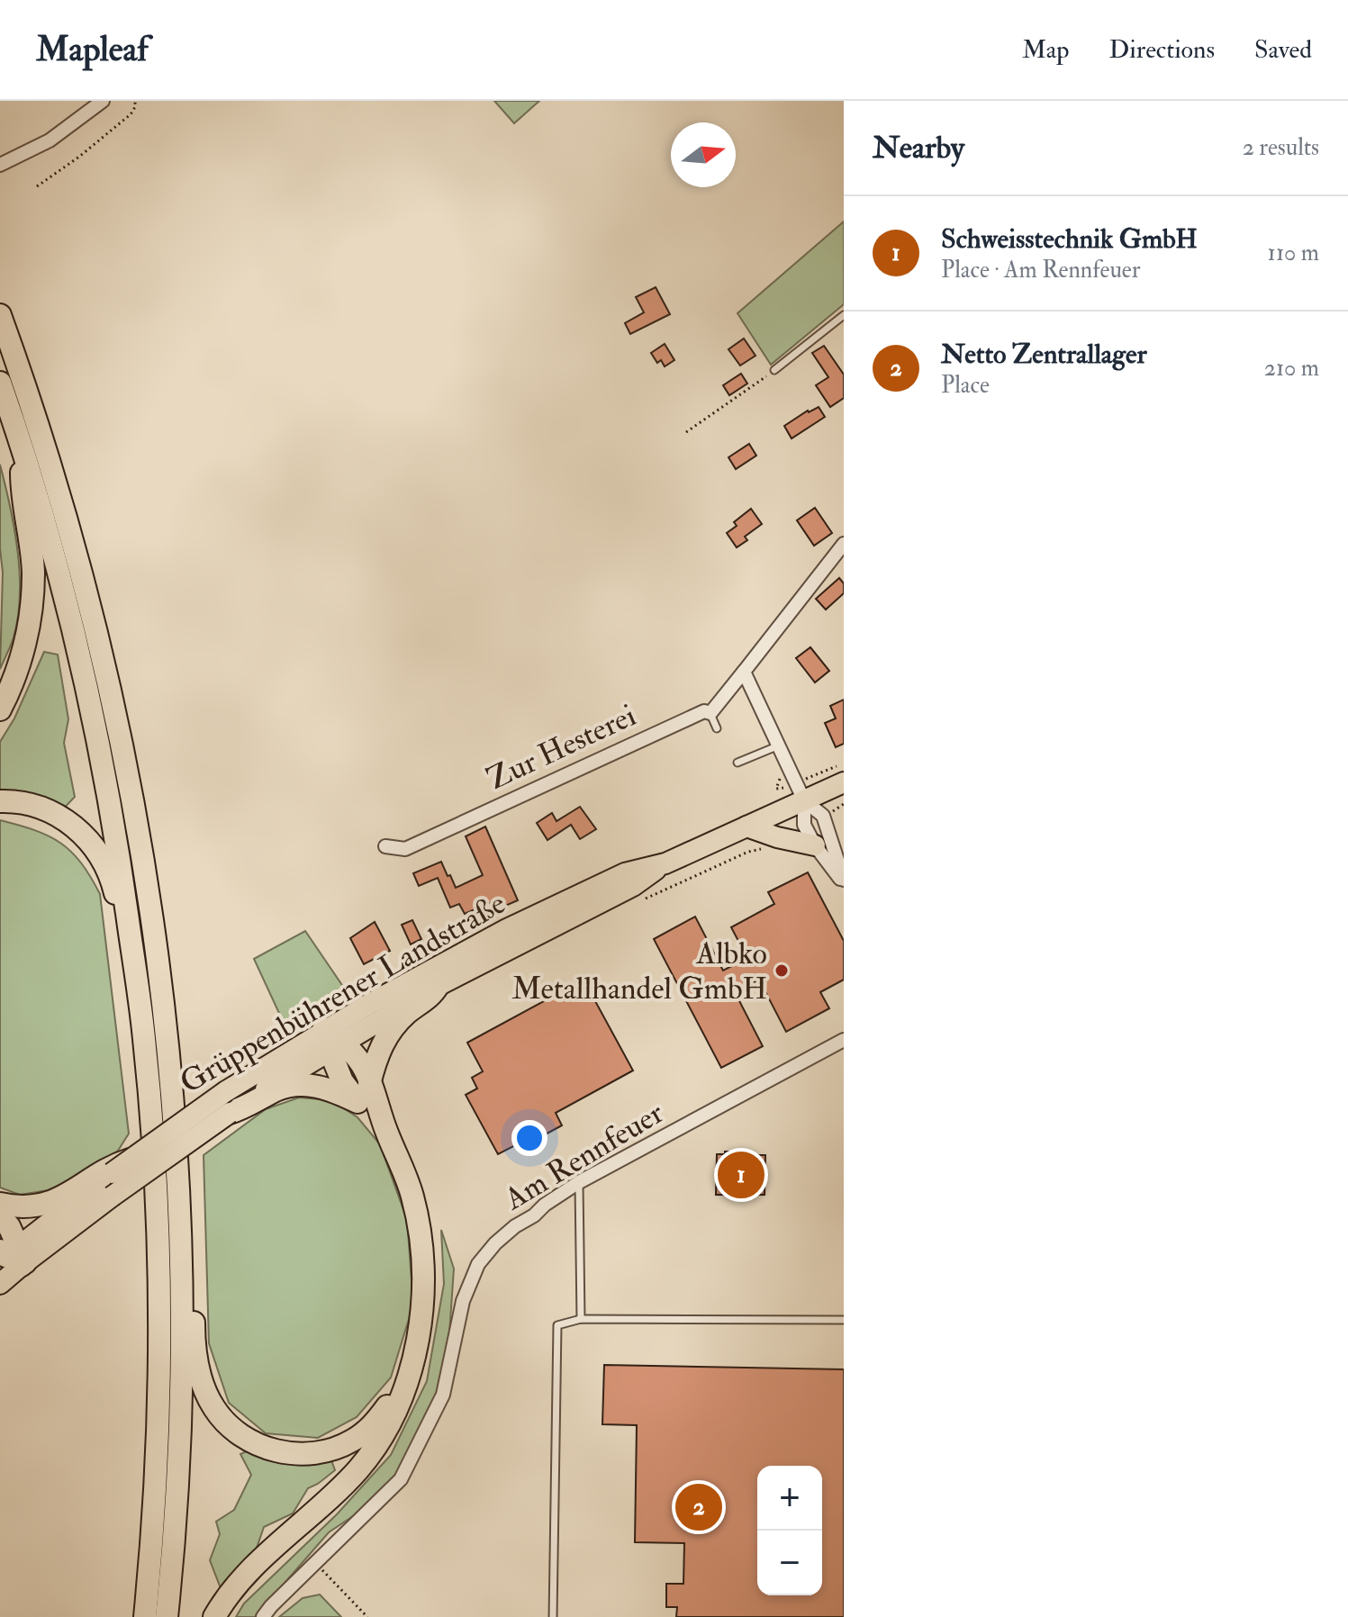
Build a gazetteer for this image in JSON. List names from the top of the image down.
{
  "streets": {
    "main road": ["Grüppenbührener Landstraße"],
    "street": ["Zur Hesterei", "Am Rennfeuer"]
  },
  "places": ["Albko Metallhandel GmbH"],
  "north": "right",
  "page": {
    "header": "Mapleaf",
    "nav": ["Map", "Directions", "Saved"],
    "heading": ["Nearby", "2 results"],
    "list": [
      {
        "mark": "1",
        "name": "Schweisstechnik GmbH",
        "note": "Place · Am Rennfeuer",
        "value": "110 m"
      },
      {
        "mark": "2",
        "name": "Netto Zentrallager",
        "note": "Place",
        "value": "210 m"
      }
    ],
    "pins": ["1", "2"],
    "map_buttons": ["+", "−"]
  }
}
